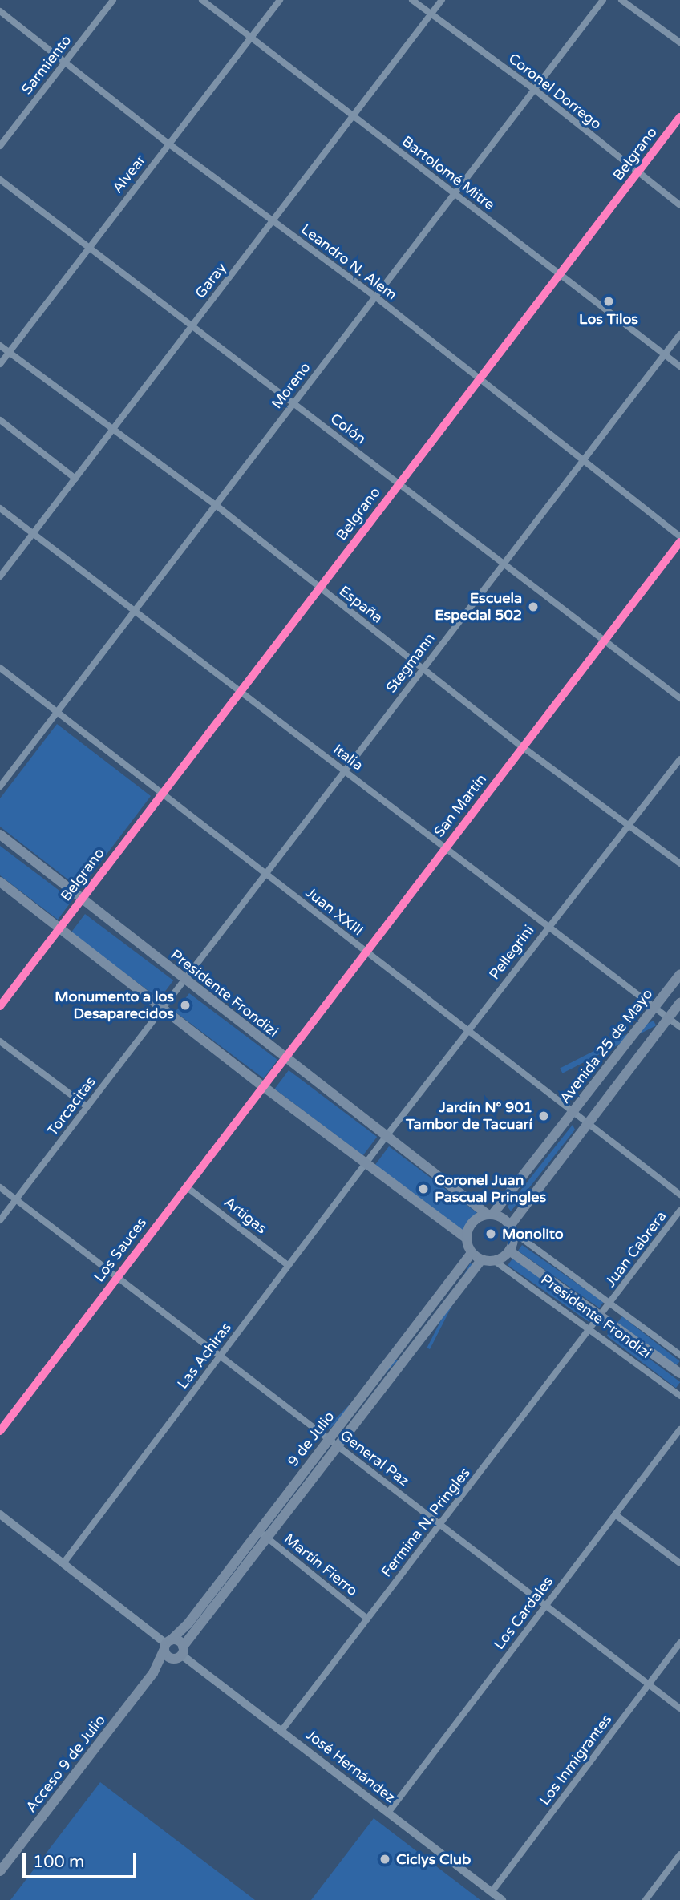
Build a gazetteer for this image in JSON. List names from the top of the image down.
{
  "streets": {
    "main road": [
      "Presidente Frondizi",
      "Avenida 25 de Mayo",
      "9 de Julio",
      "Acceso 9 de Julio"
    ],
    "street": [
      "Sarmiento",
      "Coronel Dorrego",
      "Belgrano",
      "Bartolomé Mitre",
      "Alvear",
      "Leandro N. Alem",
      "Garay",
      "Moreno",
      "Colón",
      "España",
      "Stegmann",
      "Italia",
      "San Martín",
      "Juan XXIII",
      "Pellegrini",
      "Torcacitas",
      "Artigas",
      "Juan Cabrera",
      "Los Sauces",
      "Las Achiras",
      "General Paz",
      "Fermina N. Pringles",
      "Martín Fierro",
      "Los Cardales",
      "Los Inmigrantes",
      "José Hernández"
    ]
  },
  "crossings": [
    ["Sarmiento", "Leandro N. Alem"],
    ["Coronel Dorrego", "Belgrano"],
    ["Coronel Dorrego", "Garay"],
    ["Coronel Dorrego", "Moreno"],
    ["Belgrano", "Bartolomé Mitre"],
    ["Belgrano", "Leandro N. Alem"],
    ["Belgrano", "Colón"],
    ["Belgrano", "España"],
    ["Belgrano", "Italia"],
    ["Belgrano", "Juan XXIII"],
    ["Belgrano", "Presidente Frondizi"],
    ["Bartolomé Mitre", "Alvear"],
    ["Bartolomé Mitre", "Garay"],
    ["Bartolomé Mitre", "Moreno"],
    ["Bartolomé Mitre", "Stegmann"],
    ["Alvear", "Leandro N. Alem"],
    ["Alvear", "Colón"],
    ["Alvear", "España"],
    ["Leandro N. Alem", "Garay"],
    ["Leandro N. Alem", "Moreno"],
    ["Leandro N. Alem", "Stegmann"],
    ["Garay", "Colón"],
    ["Garay", "España"],
    ["Garay", "Italia"],
    ["Moreno", "Colón"],
    ["Moreno", "España"],
    ["Moreno", "Italia"],
    ["Moreno", "Juan XXIII"],
    ["Colón", "Stegmann"],
    ["Colón", "San Martín"],
    ["España", "Stegmann"],
    ["España", "San Martín"],
    ["España", "Pellegrini"],
    ["Stegmann", "Italia"],
    ["Stegmann", "Juan XXIII"],
    ["Stegmann", "Presidente Frondizi"],
    ["Stegmann", "Torcacitas"],
    ["Italia", "San Martín"],
    ["Italia", "Pellegrini"],
    ["Italia", "Avenida 25 de Mayo"],
    ["San Martín", "Juan XXIII"],
    ["San Martín", "Presidente Frondizi"],
    ["San Martín", "Los Sauces"],
    ["Juan XXIII", "Pellegrini"],
    ["Juan XXIII", "Avenida 25 de Mayo"],
    ["Pellegrini", "Presidente Frondizi"],
    ["Pellegrini", "Las Achiras"],
    ["Presidente Frondizi", "Avenida 25 de Mayo"],
    ["Presidente Frondizi", "Juan Cabrera"],
    ["Presidente Frondizi", "9 de Julio"],
    ["Presidente Frondizi", "Fermina N. Pringles"],
    ["Avenida 25 de Mayo", "9 de Julio"],
    ["Torcacitas", "General Paz"],
    ["Artigas", "Los Sauces"],
    ["Artigas", "Las Achiras"],
    ["Juan Cabrera", "Fermina N. Pringles"],
    ["Los Sauces", "General Paz"],
    ["Las Achiras", "General Paz"],
    ["9 de Julio", "General Paz"],
    ["9 de Julio", "Martín Fierro"],
    ["9 de Julio", "Acceso 9 de Julio"],
    ["9 de Julio", "José Hernández"],
    ["General Paz", "Fermina N. Pringles"],
    ["General Paz", "Los Cardales"],
    ["General Paz", "Los Inmigrantes"],
    ["Fermina N. Pringles", "Martín Fierro"],
    ["Fermina N. Pringles", "José Hernández"],
    ["Los Cardales", "José Hernández"],
    ["Los Inmigrantes", "José Hernández"],
    ["Acceso 9 de Julio", "José Hernández"]
  ],
  "places": [
    "Los Tilos",
    "Escuela Especial 502",
    "Monumento a los Desaparecidos",
    "Jardín N° 901 Tambor de Tacuarí",
    "Coronel Juan Pascual Pringles",
    "Monolito",
    "Ciclys Club"
  ],
  "scale_bar": "100 m"
}
